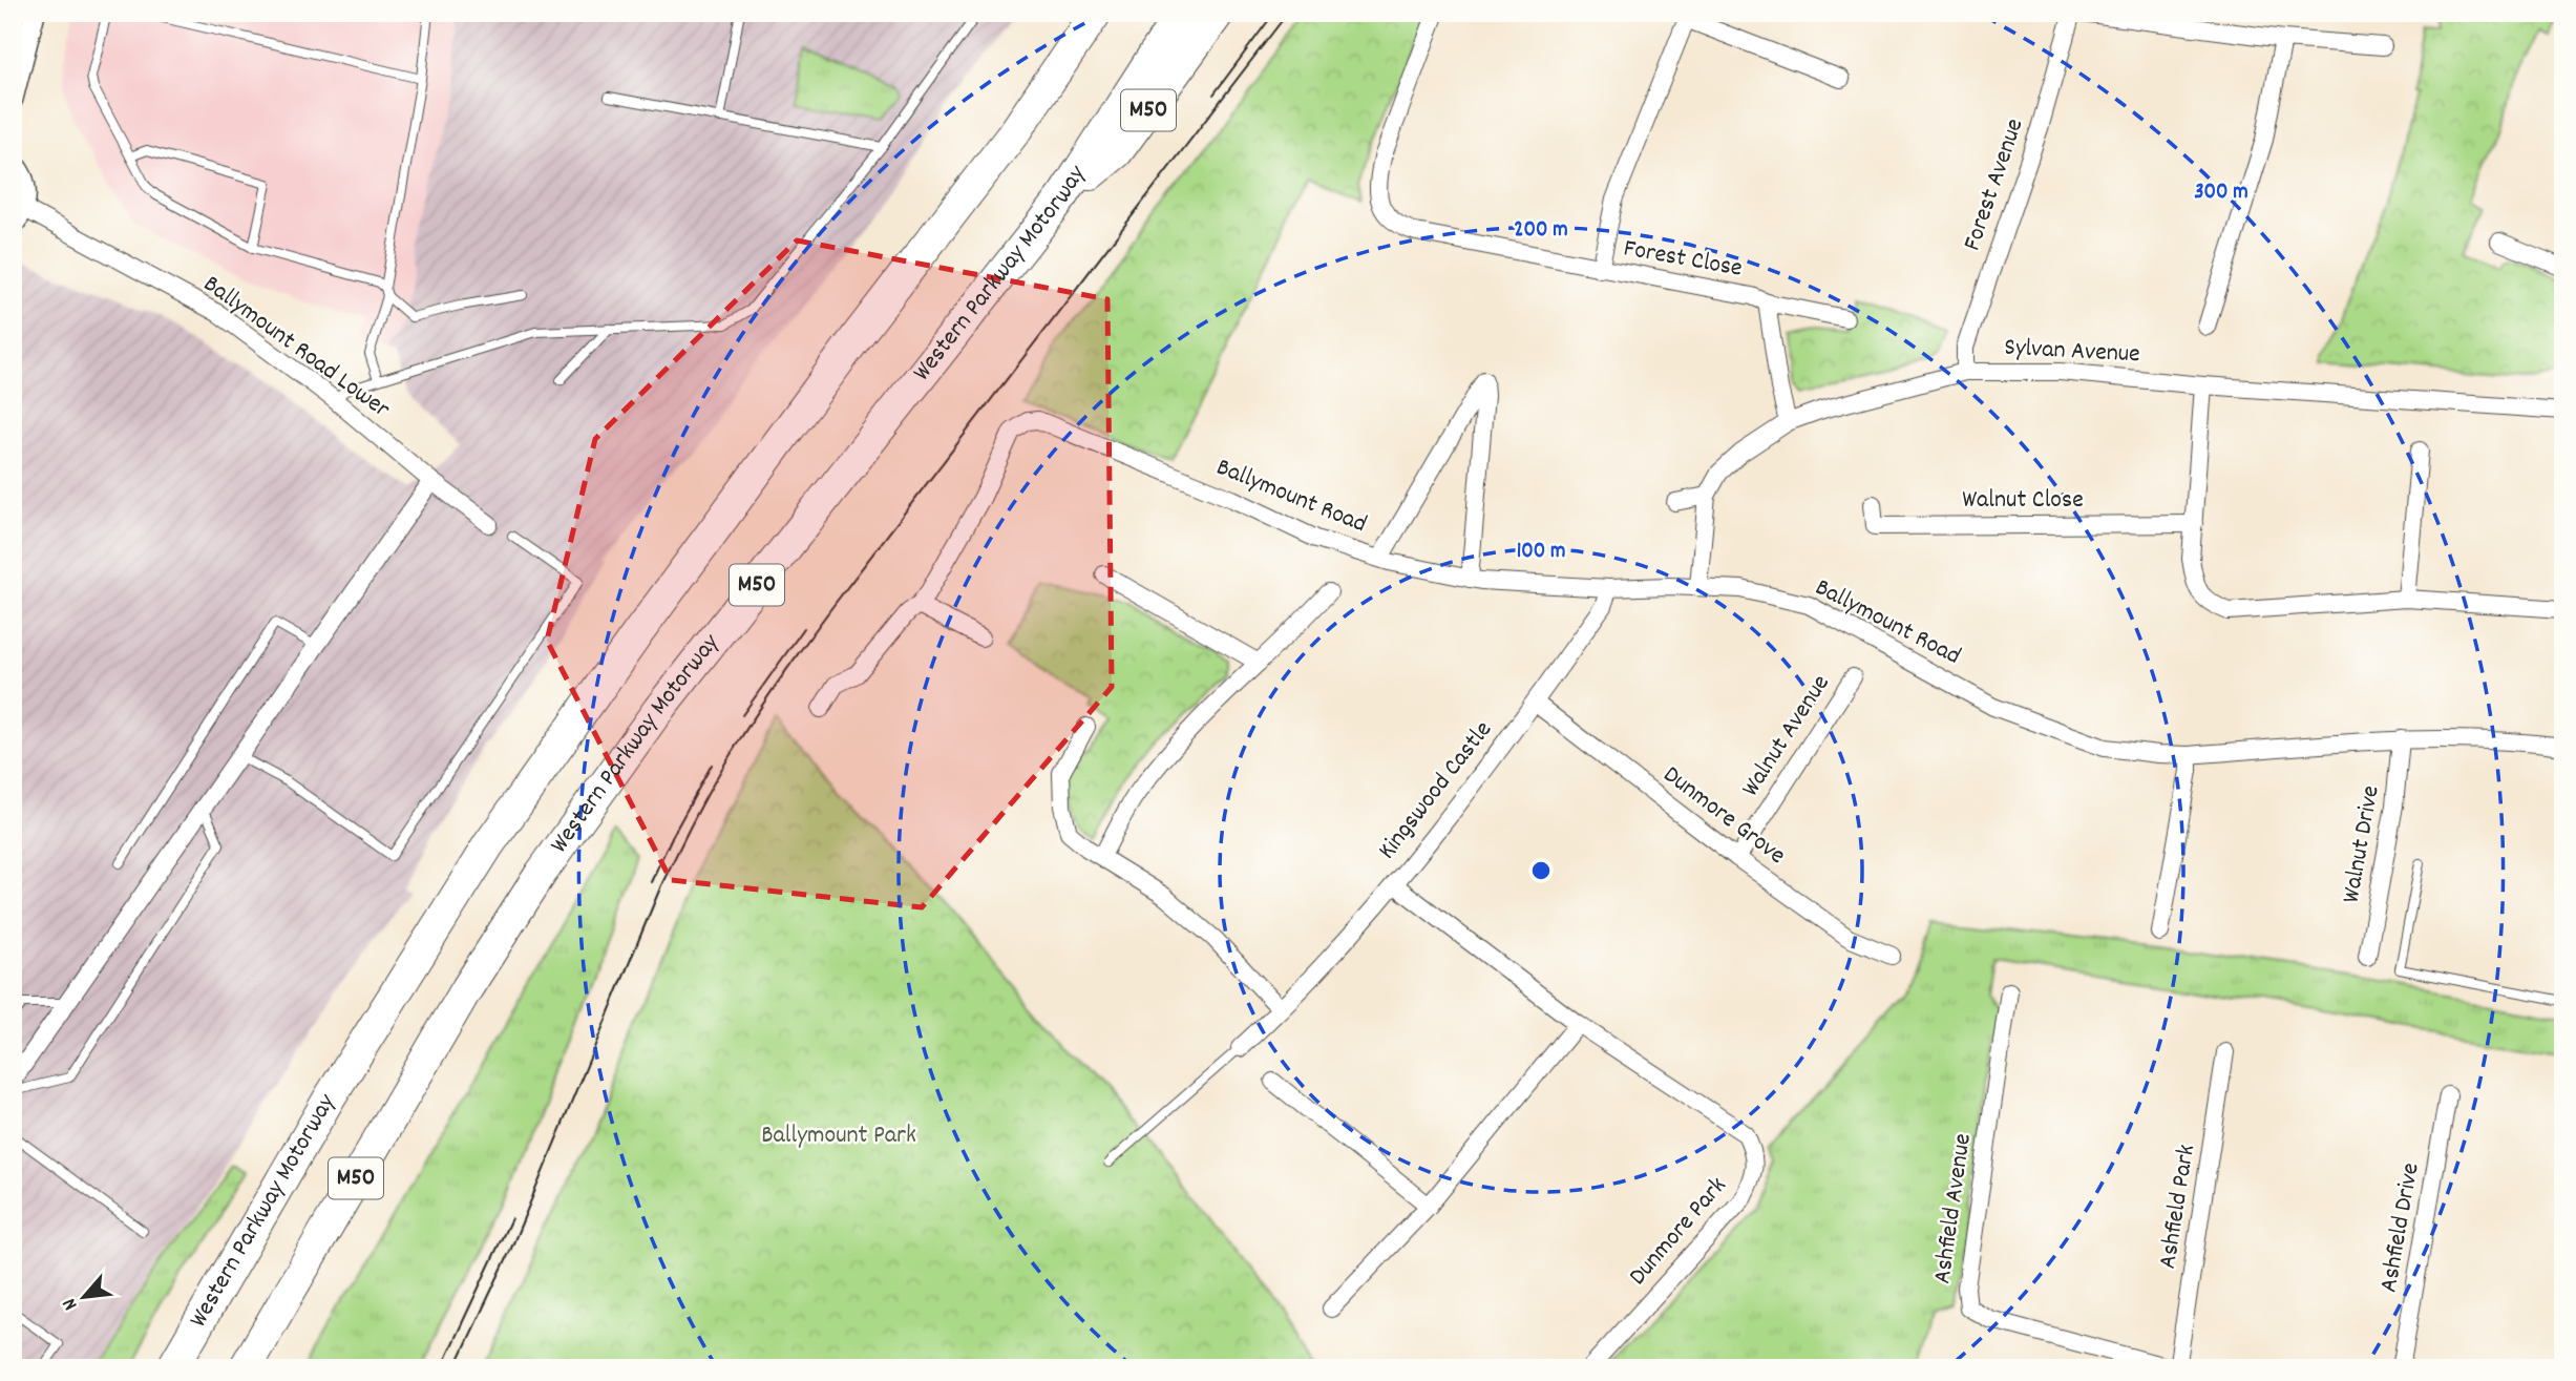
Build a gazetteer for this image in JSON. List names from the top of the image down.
{
  "streets": {
    "highway": ["M50", "Western Parkway Motorway"],
    "street": [
      "Forest Avenue",
      "Forest Close",
      "Ballymount Road Lower",
      "Sylvan Avenue",
      "Ballymount Road",
      "Walnut Close",
      "Walnut Avenue",
      "Kingswood Castle",
      "Dunmore Grove",
      "Walnut Drive",
      "Ashfield Park",
      "Ashfield Avenue",
      "Ashfield Drive",
      "Dunmore Park"
    ]
  },
  "crossings": [
    ["M50", "Western Parkway Motorway"],
    ["Forest Avenue", "Sylvan Avenue"],
    ["Forest Close", "Sylvan Avenue"],
    ["Sylvan Avenue", "Ballymount Road"],
    ["Ballymount Road", "Kingswood Castle"],
    ["Ballymount Road", "Walnut Drive"],
    ["Walnut Avenue", "Dunmore Grove"],
    ["Kingswood Castle", "Dunmore Grove"],
    ["Kingswood Castle", "Dunmore Park"],
    ["Ashfield Park", "Ashfield Avenue"]
  ],
  "parks": ["Ballymount Park"],
  "north": "bottom left",
  "rings": ["300 m", "200 m", "100 m"]
}
